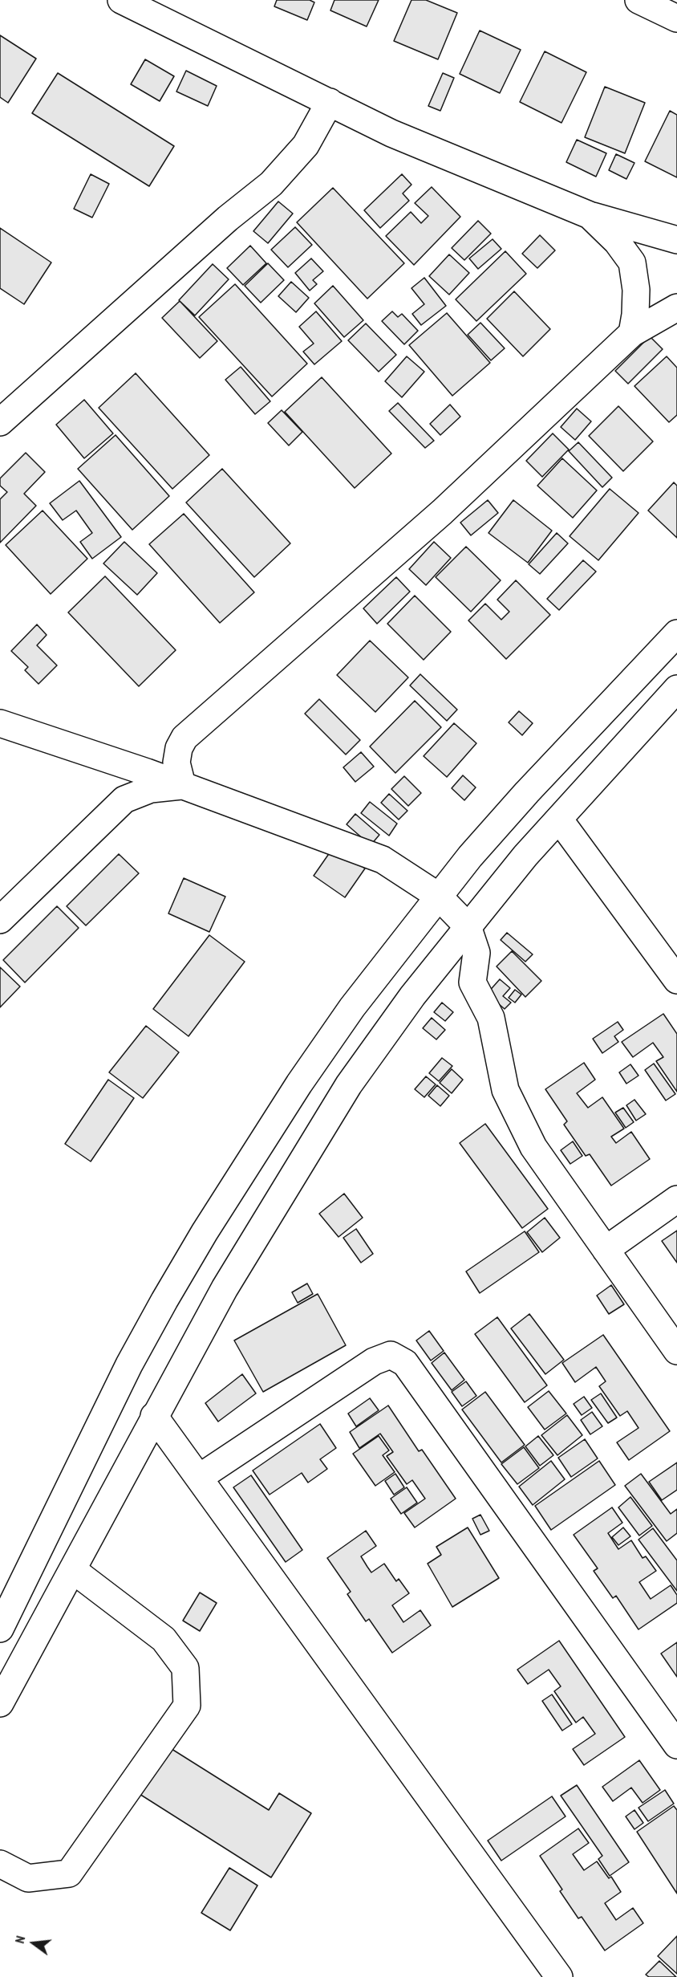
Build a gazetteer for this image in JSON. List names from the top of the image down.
{
  "north": "left"
}
